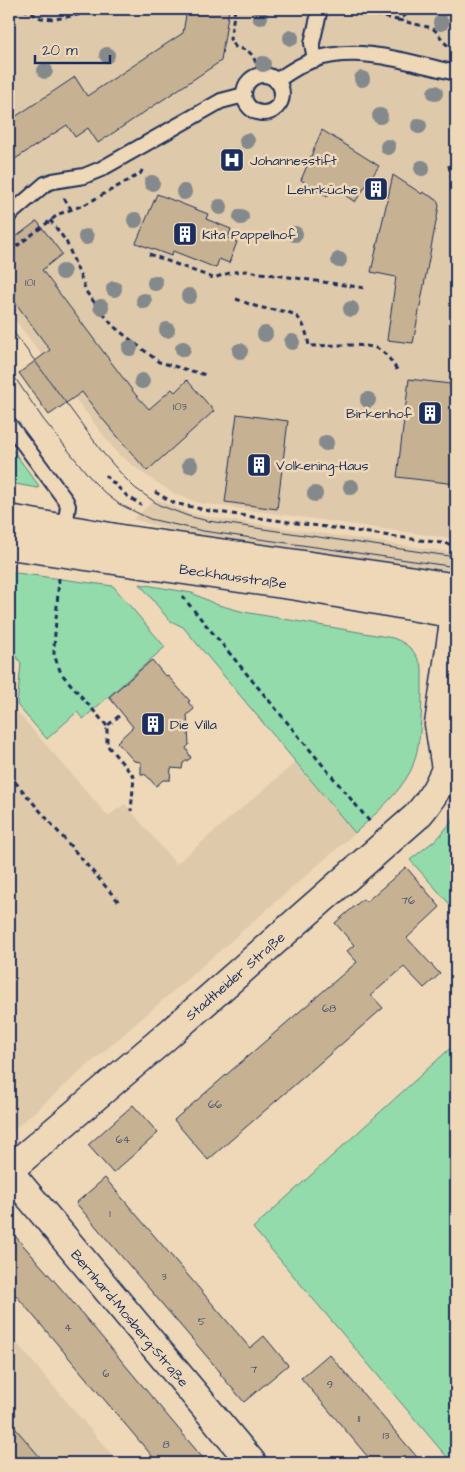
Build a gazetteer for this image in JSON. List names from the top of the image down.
{
  "streets": {
    "street": ["Beckhausstraße", "Stadtheider Straße", "Bernhard-Mosberg-Straße"]
  },
  "crossings": [
    ["Beckhausstraße", "Stadtheider Straße"],
    ["Stadtheider Straße", "Bernhard-Mosberg-Straße"]
  ],
  "places": {
    "hospital": ["Johannesstift"],
    "building": [
      "Lehrküche",
      "Kita Pappelhof",
      "Birkenhof",
      "Volkening-Haus",
      "Die Villa"
    ]
  },
  "house_numbers": [
    "101",
    "103",
    "76",
    "68",
    "66",
    "64",
    "1",
    "3",
    "5",
    "4",
    "7",
    "6",
    "9",
    "11",
    "13",
    "8"
  ],
  "scale_bar": "20 m"
}
